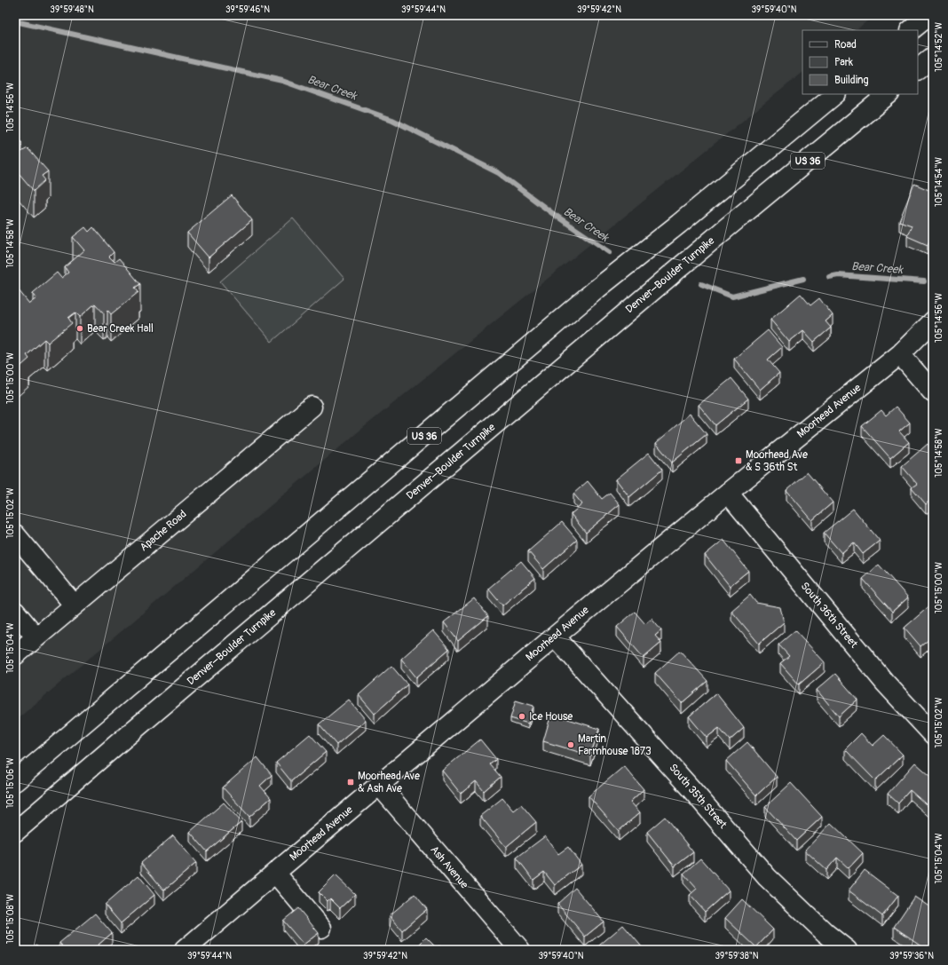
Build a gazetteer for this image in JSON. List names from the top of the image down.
{
  "streets": {
    "main road": [
      "US 36",
      "Denver–Boulder Turnpike",
      "Moorhead Avenue",
      "Apache Road",
      "South 36th Street",
      "South 35th Street",
      "Ash Avenue"
    ]
  },
  "crossings": [
    ["Moorhead Avenue", "South 36th Street"],
    ["Moorhead Avenue", "South 35th Street"],
    ["Moorhead Avenue", "Ash Avenue"]
  ],
  "water": ["Bear Creek"],
  "places": {
    "other": ["Bear Creek Hall", "Ice House", "Martin Farmhouse 1873"],
    "transit": ["Moorhead Ave & S 36th St", "Moorhead Ave & Ash Ave"]
  },
  "legend": ["Road", "Park", "Building"],
  "coordinates": [
    "39°59'48\"N",
    "39°59'46\"N",
    "39°59'44\"N",
    "39°59'42\"N",
    "39°59'40\"N",
    "105°14'52\"W",
    "105°14'56\"W",
    "105°14'54\"W",
    "105°14'58\"W",
    "105°15'00\"W",
    "105°15'02\"W",
    "105°15'04\"W",
    "105°15'06\"W",
    "105°15'08\"W",
    "39°59'38\"N",
    "39°59'36\"N"
  ]
}
